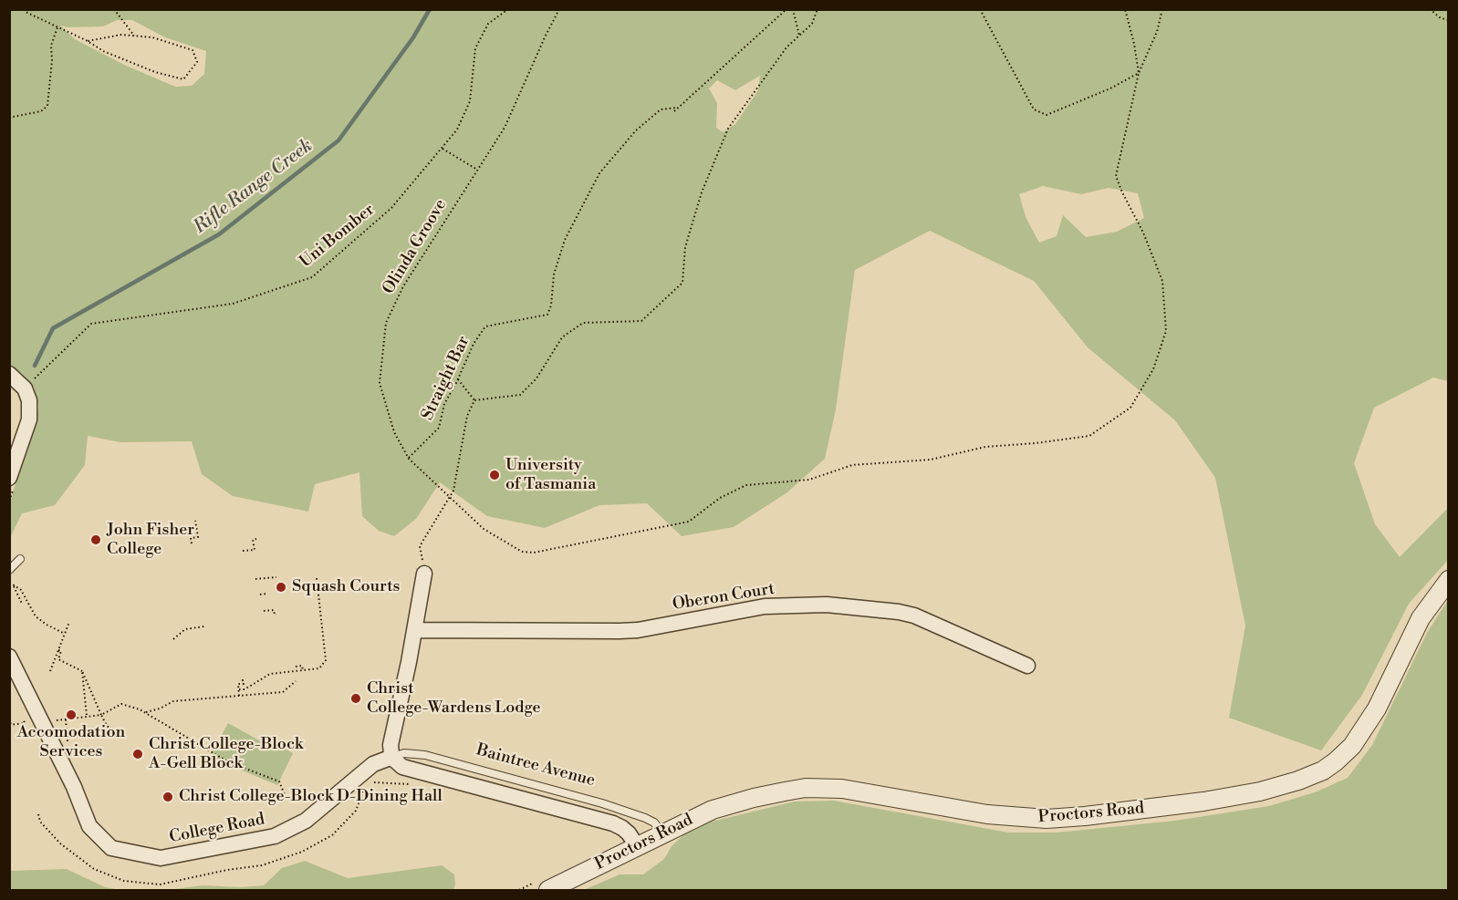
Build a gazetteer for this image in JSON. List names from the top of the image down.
{
  "streets": {
    "street": ["Oberon Court", "Proctors Road", "College Road"],
    "lane": ["Baintree Avenue"],
    "path": ["Uni Bomber", "Olinda Groove", "Straight Bar"]
  },
  "crossings": [
    ["Olinda Groove", "Straight Bar"],
    ["Baintree Avenue", "Proctors Road"],
    ["Baintree Avenue", "College Road"]
  ],
  "water": ["Rifle Range Creek"],
  "places": [
    "University of Tasmania",
    "John Fisher College",
    "Squash Courts",
    "Christ College-Wardens Lodge",
    "Accomodation Services",
    "Christ College-Block A-Gell Block",
    "Christ College-Block D-Dining Hall"
  ]
}
